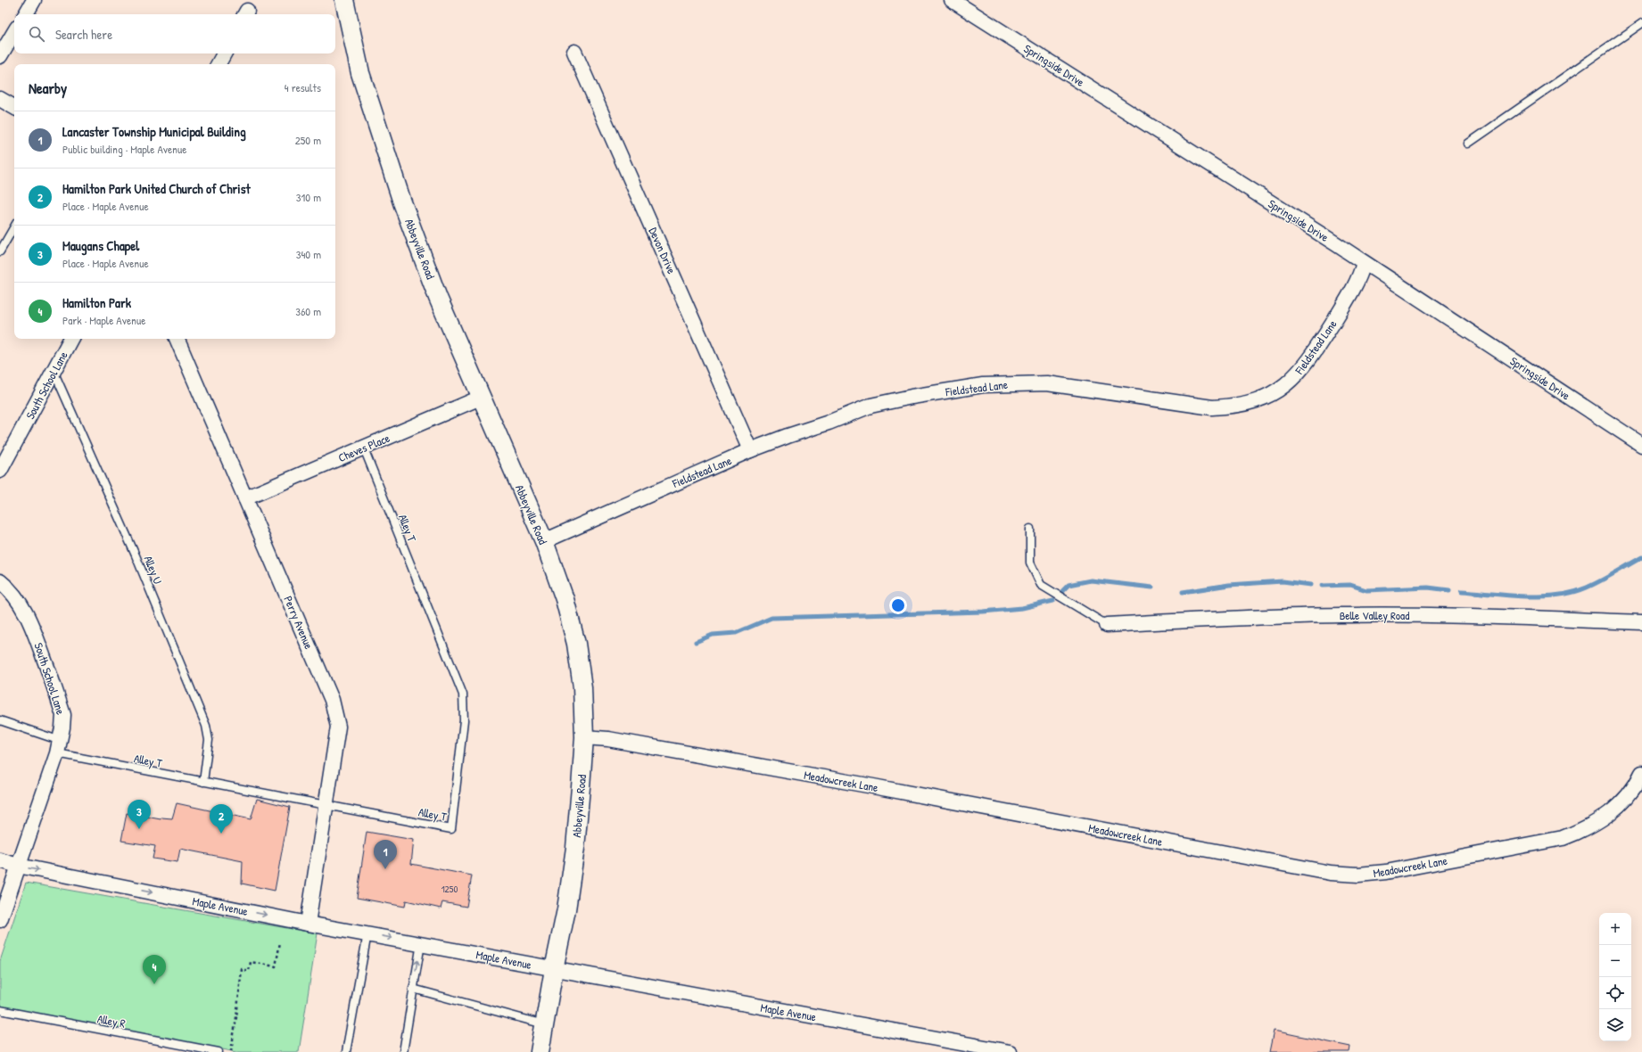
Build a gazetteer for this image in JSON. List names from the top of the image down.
{
  "streets": {
    "street": [
      "Springside Drive",
      "Abbeyville Road",
      "Devon Drive",
      "Fieldstead Lane",
      "South School Lane",
      "Cheves Place",
      "Belle Valley Road",
      "Perry Avenue",
      "Meadowcreek Lane",
      "Maple Avenue"
    ],
    "lane": ["Alley T", "Alley U", "Alley R"]
  },
  "crossings": [
    ["Springside Drive", "Fieldstead Lane"],
    ["Abbeyville Road", "Fieldstead Lane"],
    ["Abbeyville Road", "Cheves Place"],
    ["Abbeyville Road", "Meadowcreek Lane"],
    ["Abbeyville Road", "Maple Avenue"],
    ["Devon Drive", "Fieldstead Lane"],
    ["South School Lane", "Alley T"],
    ["South School Lane", "Alley U"],
    ["South School Lane", "Maple Avenue"],
    ["Cheves Place", "Alley T"],
    ["Cheves Place", "Perry Avenue"],
    ["Alley T", "Alley U"],
    ["Alley T", "Perry Avenue"],
    ["Perry Avenue", "Maple Avenue"]
  ],
  "house_numbers": ["1250"],
  "page": {
    "search": "Search here",
    "heading": ["Nearby", "4 results"],
    "list": [
      {
        "mark": "1",
        "name": "Lancaster Township Municipal Building",
        "note": "Public building · Maple Avenue",
        "value": "250 m"
      },
      {
        "mark": "2",
        "name": "Hamilton Park United Church of Christ",
        "note": "Place · Maple Avenue",
        "value": "310 m"
      },
      {
        "mark": "3",
        "name": "Maugans Chapel",
        "note": "Place · Maple Avenue",
        "value": "340 m"
      },
      {
        "mark": "4",
        "name": "Hamilton Park",
        "note": "Park · Maple Avenue",
        "value": "360 m"
      }
    ],
    "pins": [
      "3",
      "2",
      "1",
      "4"
    ],
    "map_buttons": ["+", "−"]
  }
}
